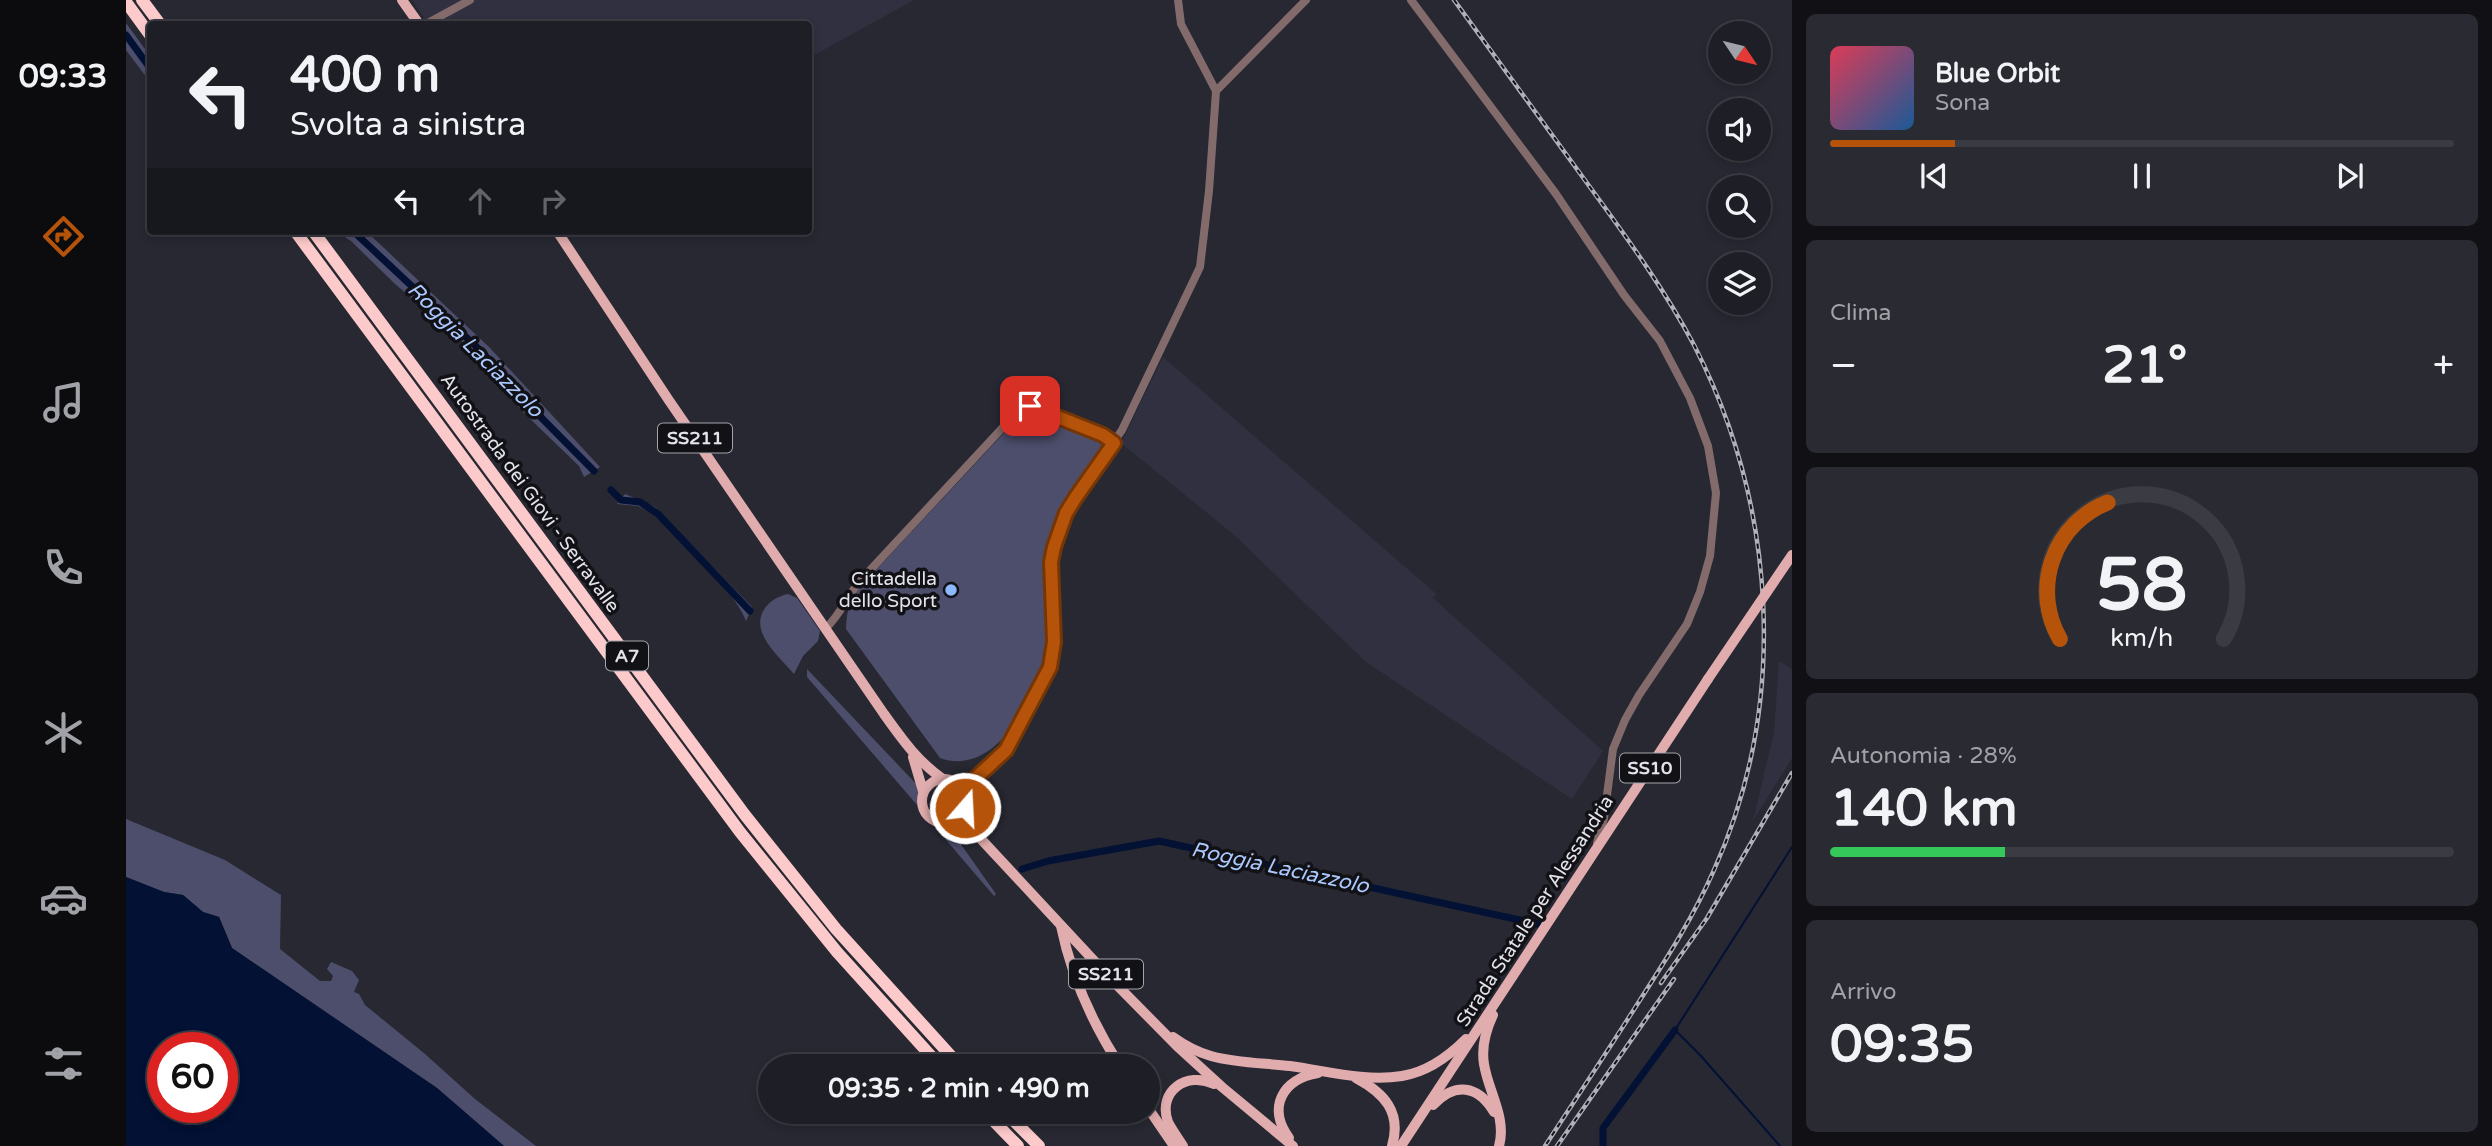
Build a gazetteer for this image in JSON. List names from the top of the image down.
{
  "streets": {
    "highway": ["Autostrada dei Giovi - Serravalle", "A7"],
    "main road": ["SS211", "SS10", "Strada Statale per Alessandria"]
  },
  "water": ["Roggia Laciazzolo"],
  "places": ["Cittadella dello Sport"],
  "north": "bottom right",
  "page": {
    "tabs": "09:33",
    "turn": ["400 m", "Svolta a sinistra"],
    "song": ["Blue Orbit", "Sona"],
    "tile": [
      "Clima",
      ["Autonomia · 28%", "140 km"],
      ["Arrivo", "09:35"]
    ],
    "heat": ["−", "21°", "+"],
    "limit": "60",
    "trip": "09:35 · 2 min · 490 m",
    "gauge": ["58", "km/h"]
  }
}
